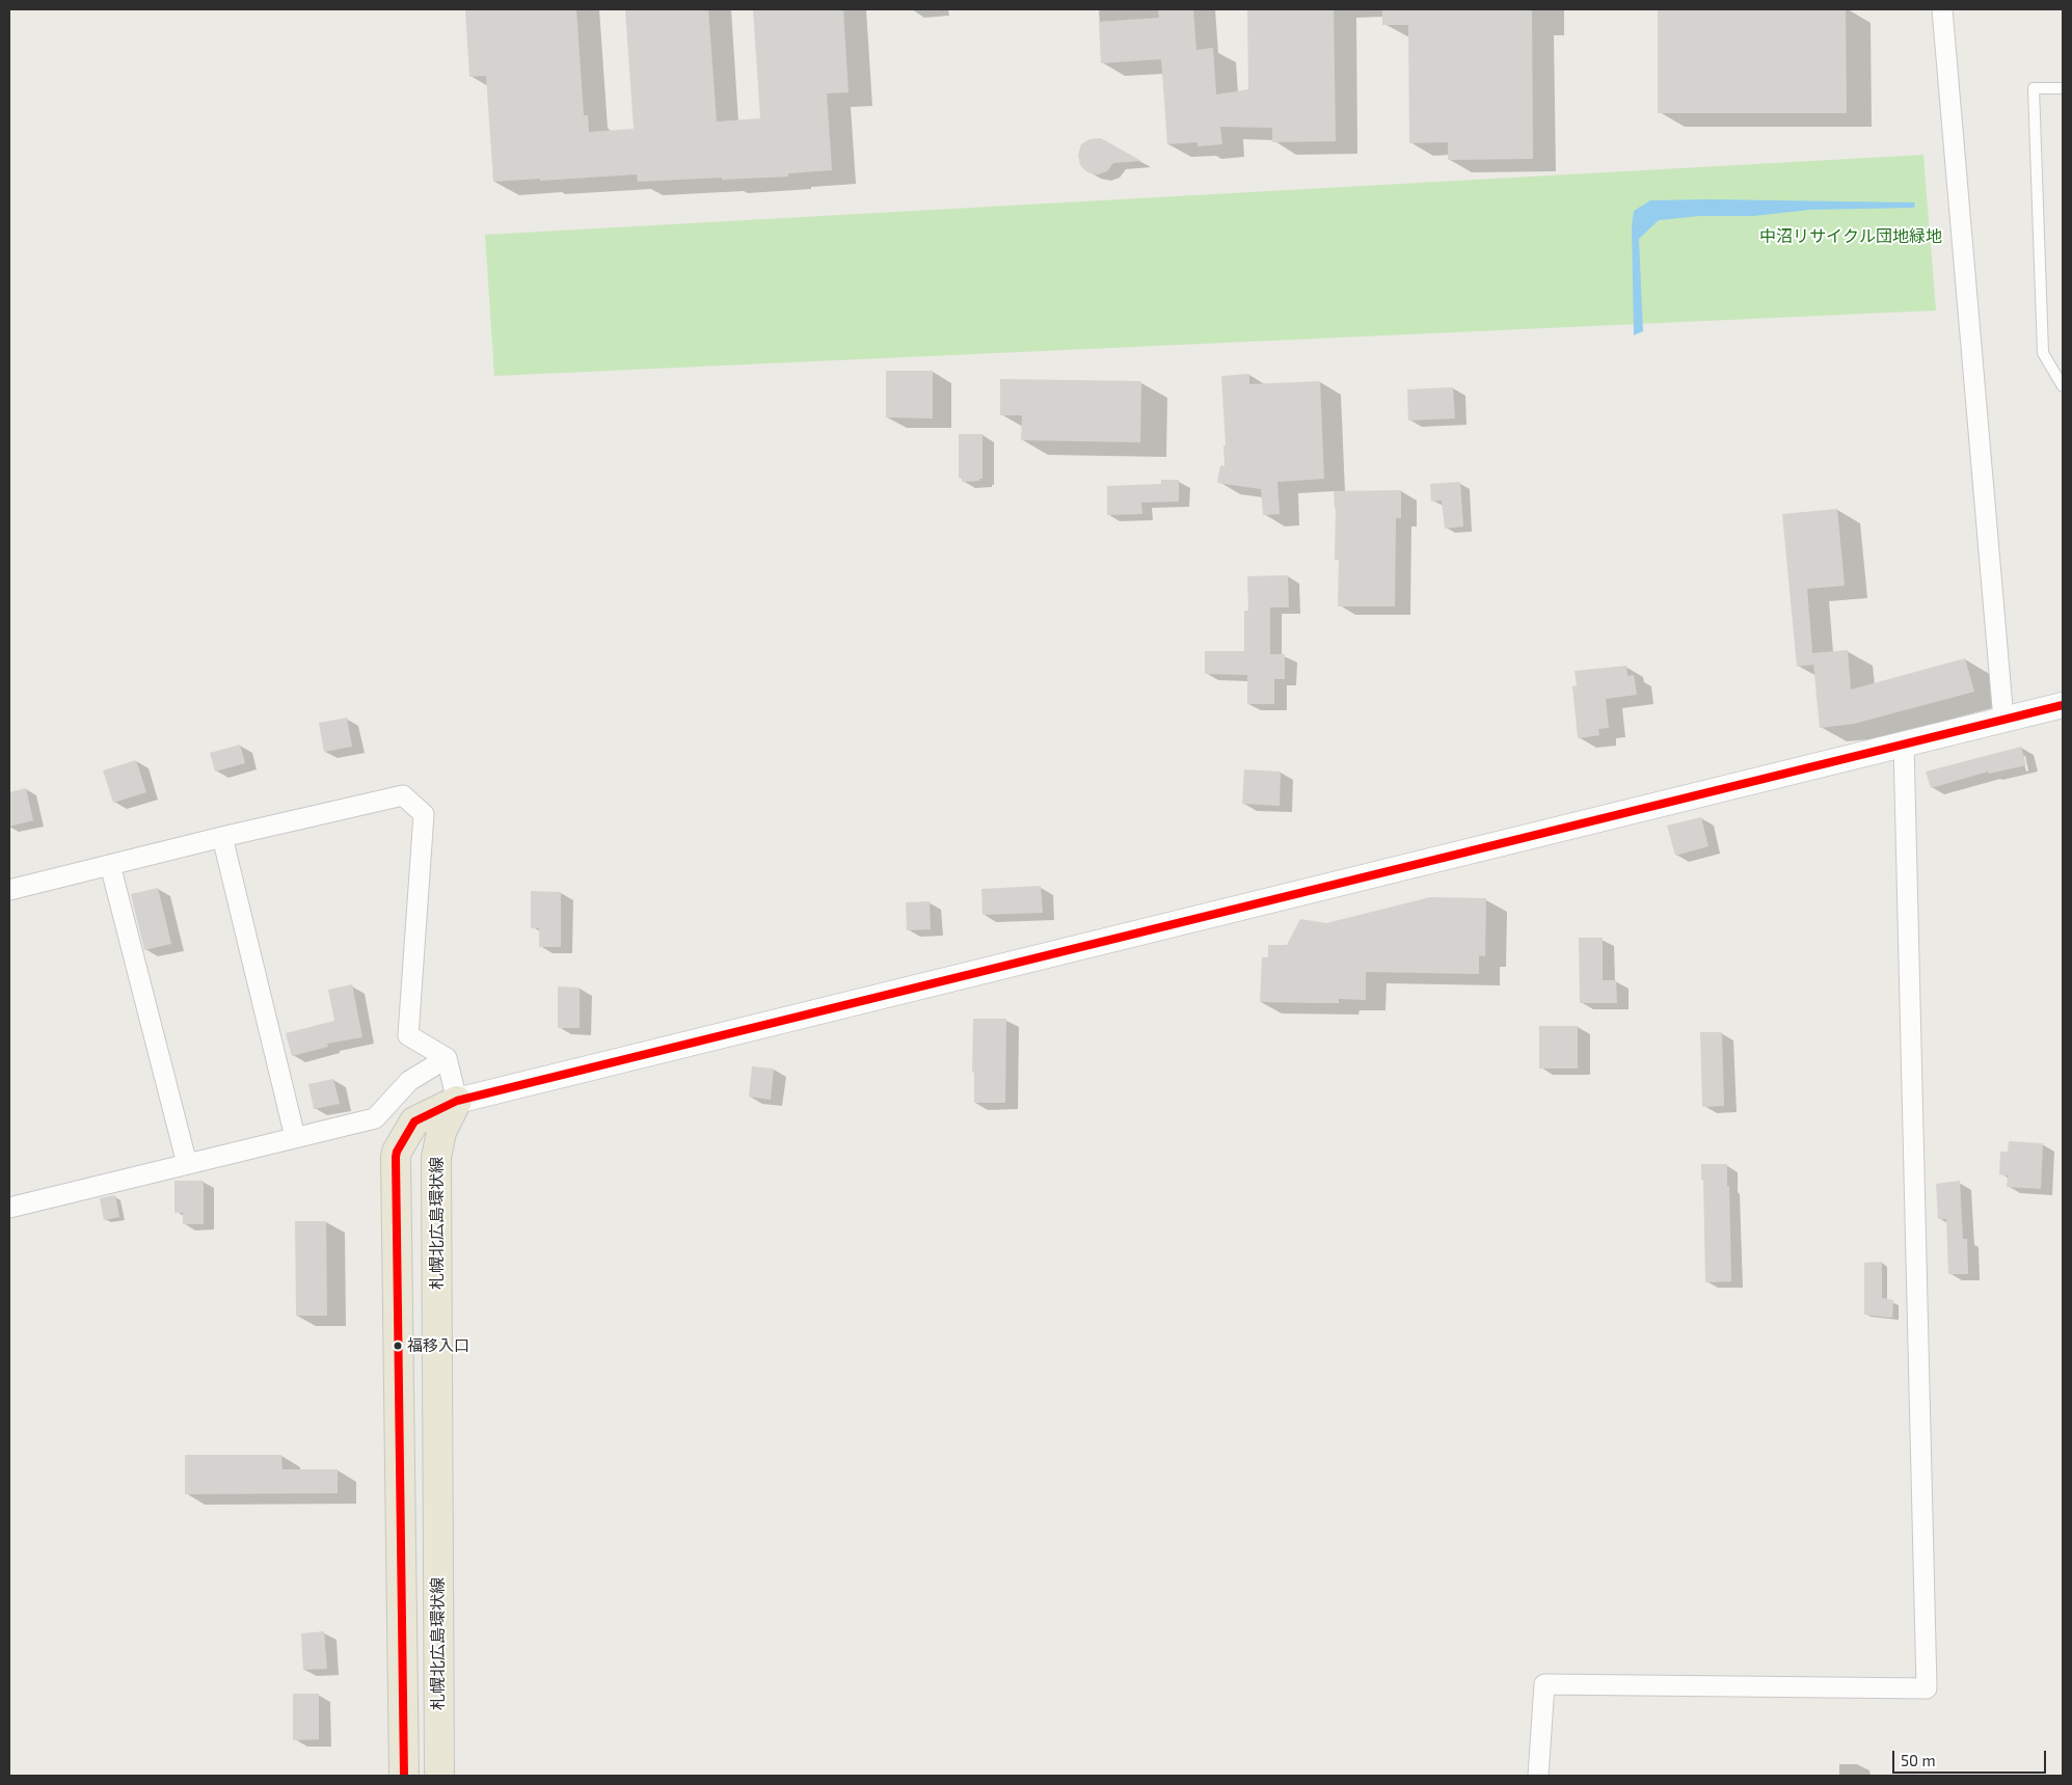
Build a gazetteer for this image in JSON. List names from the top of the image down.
{
  "streets": {
    "main road": ["札幌北広島環状線"]
  },
  "parks": ["中沼リサイクル団地緑地"],
  "places": ["福移入口"],
  "scale_bar": "50 m"
}
